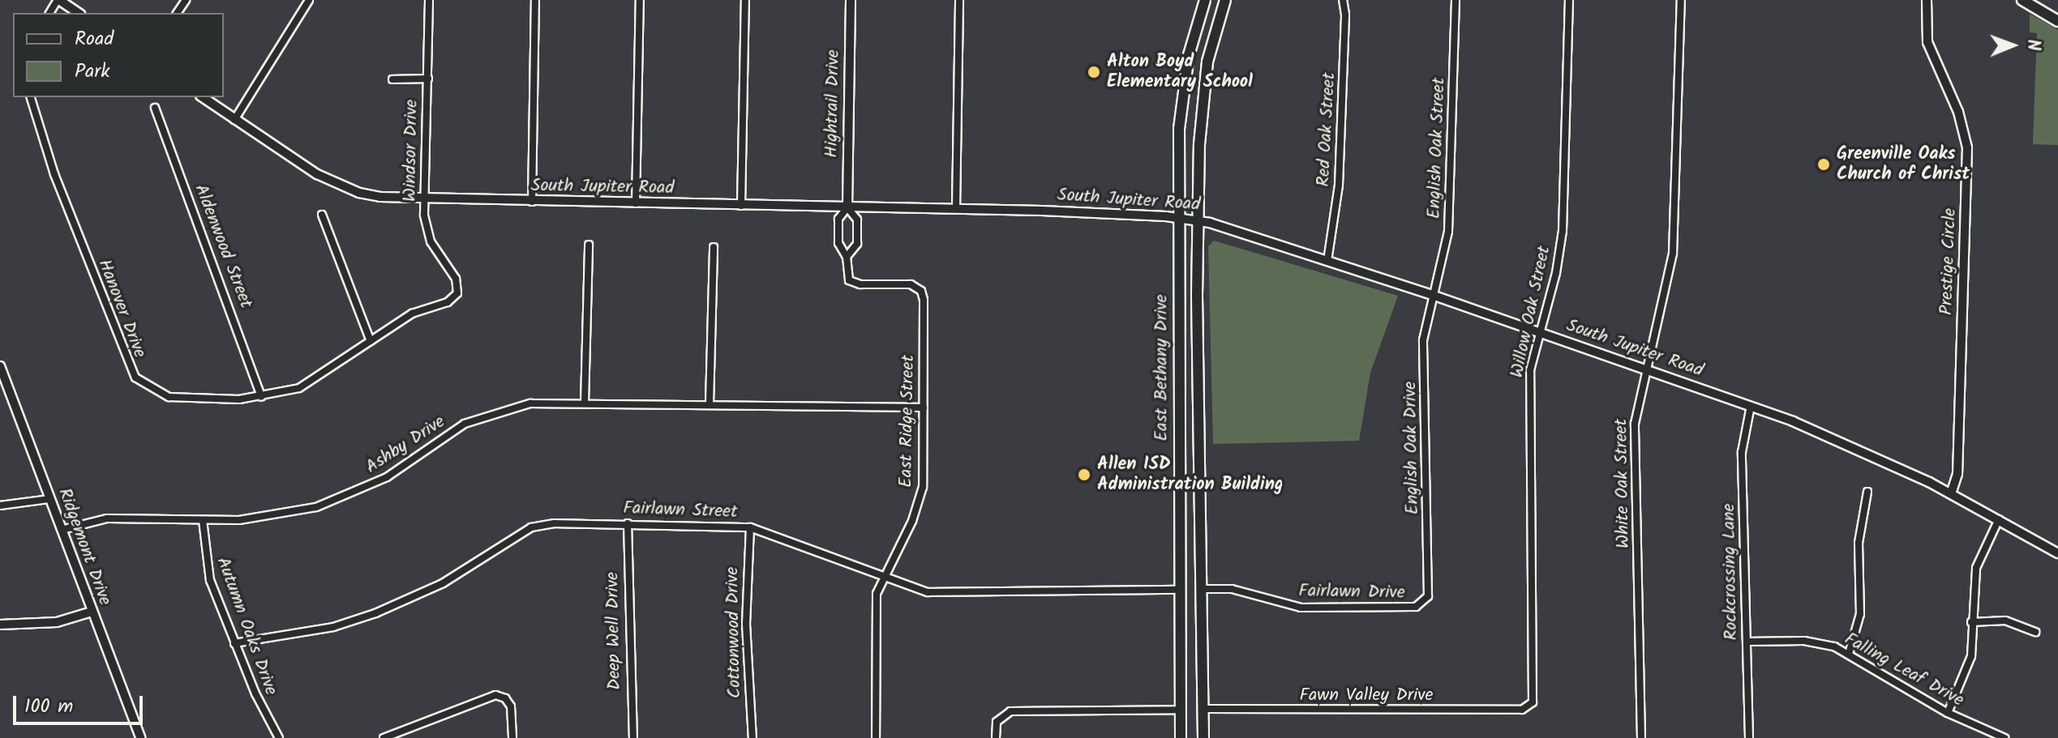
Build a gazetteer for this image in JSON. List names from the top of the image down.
{
  "streets": {
    "main road": ["East Bethany Drive"],
    "street": [
      "Hightrail Drive",
      "Red Oak Street",
      "English Oak Street",
      "Windsor Drive",
      "South Jupiter Road",
      "Aldenwood Street",
      "Prestige Circle",
      "Hanover Drive",
      "Willow Oak Street",
      "East Ridge Street",
      "Ashby Drive",
      "English Oak Drive",
      "White Oak Street",
      "Fairlawn Street",
      "Ridgemont Drive",
      "Rockcrossing Lane",
      "Fairlawn Drive",
      "Autumn Oaks Drive",
      "Deep Well Drive",
      "Cottonwood Drive",
      "Falling Leaf Drive",
      "Fawn Valley Drive"
    ]
  },
  "crossings": [
    ["Hightrail Drive", "South Jupiter Road"],
    ["Hightrail Drive", "East Ridge Street"],
    ["Red Oak Street", "South Jupiter Road"],
    ["English Oak Street", "South Jupiter Road"],
    ["English Oak Street", "English Oak Drive"],
    ["Windsor Drive", "South Jupiter Road"],
    ["Windsor Drive", "Hanover Drive"],
    ["South Jupiter Road", "Prestige Circle"],
    ["South Jupiter Road", "Willow Oak Street"],
    ["South Jupiter Road", "East Bethany Drive"],
    ["South Jupiter Road", "English Oak Drive"],
    ["South Jupiter Road", "White Oak Street"],
    ["South Jupiter Road", "Rockcrossing Lane"],
    ["Aldenwood Street", "Hanover Drive"],
    ["Willow Oak Street", "Fawn Valley Drive"],
    ["East Bethany Drive", "Fairlawn Street"],
    ["East Bethany Drive", "Fairlawn Drive"],
    ["East Bethany Drive", "Fawn Valley Drive"],
    ["East Ridge Street", "Ashby Drive"],
    ["East Ridge Street", "Fairlawn Street"],
    ["Ashby Drive", "Ridgemont Drive"],
    ["Ashby Drive", "Autumn Oaks Drive"],
    ["English Oak Drive", "Fairlawn Drive"],
    ["Fairlawn Street", "Autumn Oaks Drive"],
    ["Fairlawn Street", "Deep Well Drive"],
    ["Fairlawn Street", "Cottonwood Drive"],
    ["Rockcrossing Lane", "Falling Leaf Drive"]
  ],
  "places": ["Alton Boyd Elementary School", "Greenville Oaks Church of Christ", "Allen ISD Administration Building"],
  "legend": ["Road", "Park"],
  "scale_bar": "100 m",
  "north": "right"
}
